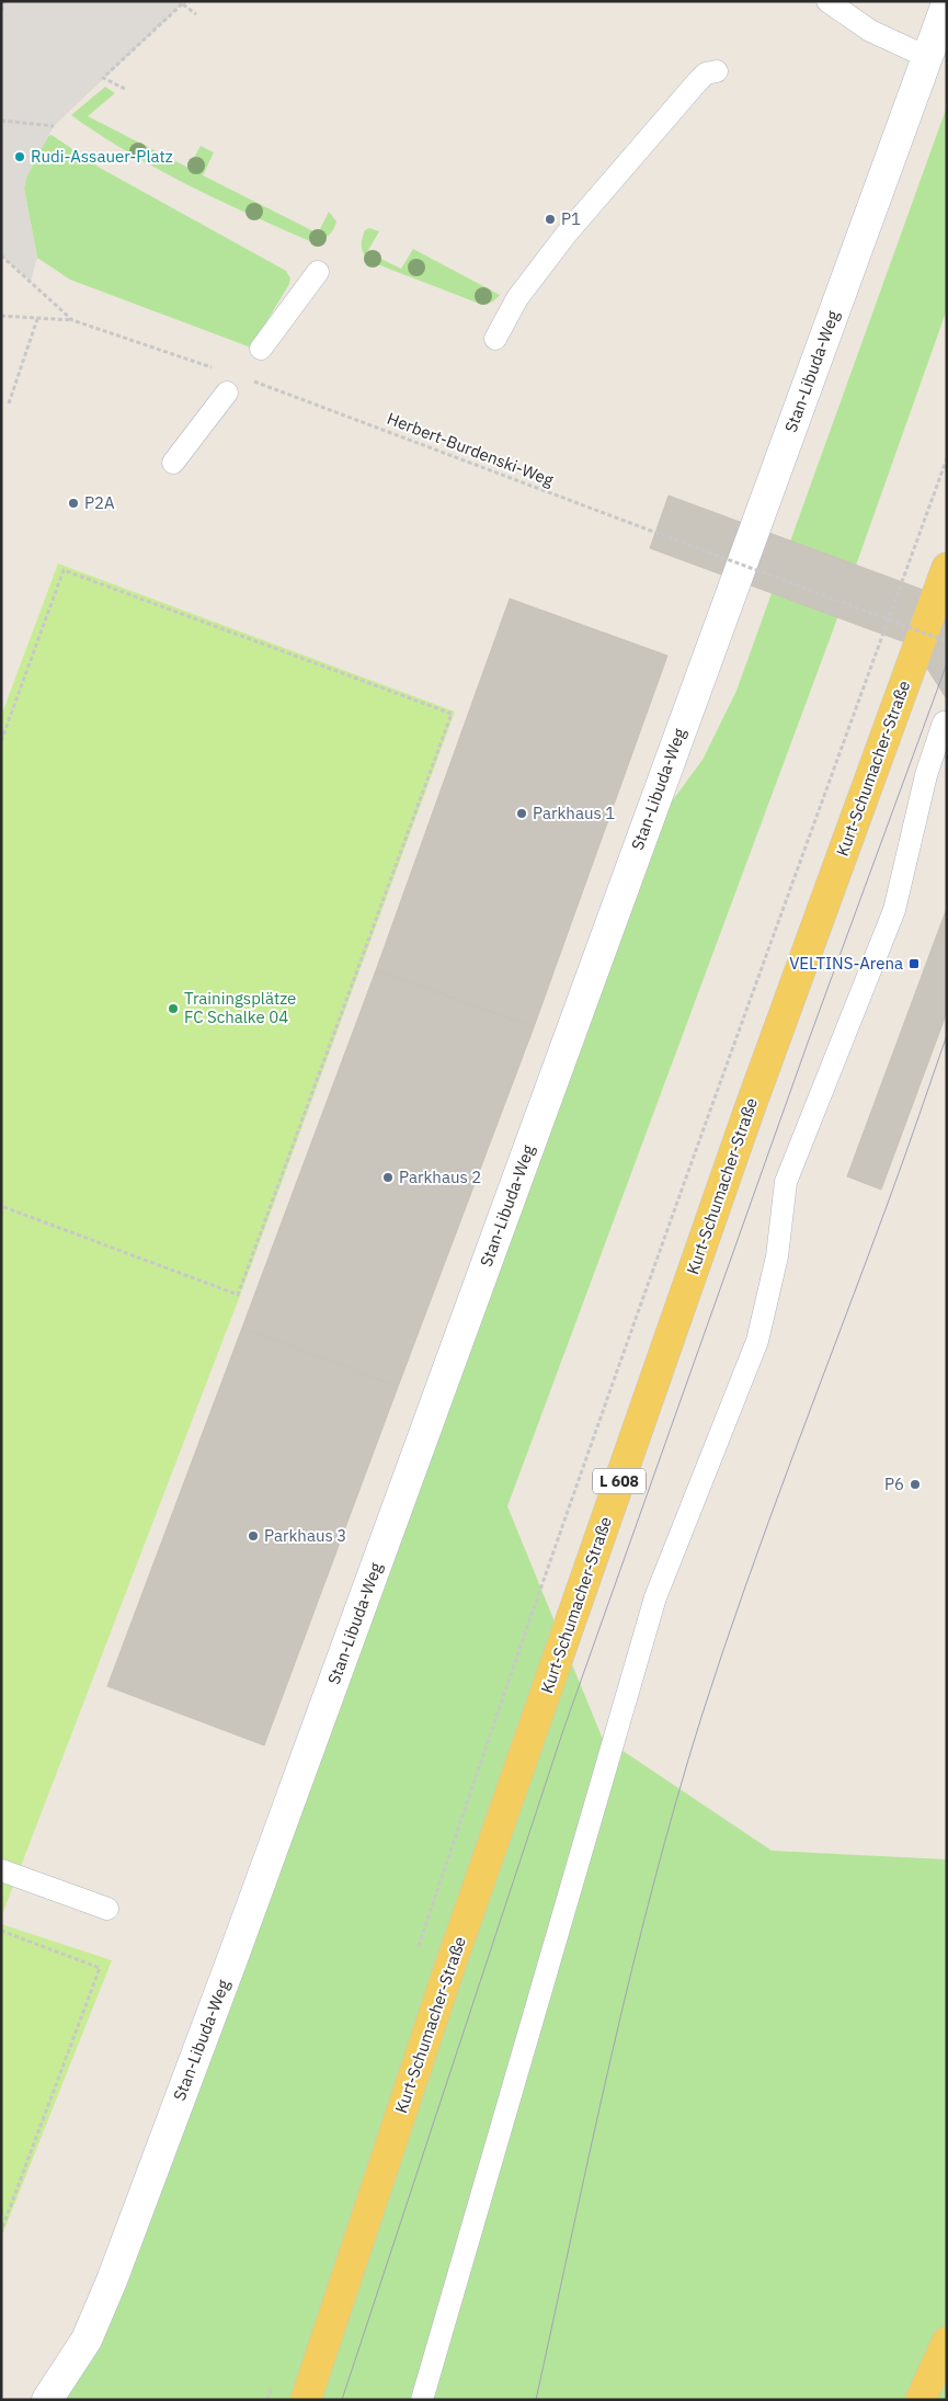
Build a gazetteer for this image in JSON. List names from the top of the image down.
{
  "streets": {
    "main road": ["Kurt-Schumacher-Straße", "L 608"],
    "street": ["Stan-Libuda-Weg"],
    "path": ["Herbert-Burdenski-Weg"]
  },
  "places": {
    "other": [
      "Rudi-Assauer-Platz",
      "P1",
      "P2A",
      "Parkhaus 1",
      "Trainingsplätze FC Schalke 04",
      "Parkhaus 2",
      "P6",
      "Parkhaus 3"
    ],
    "transit": ["VELTINS-Arena"]
  }
}
